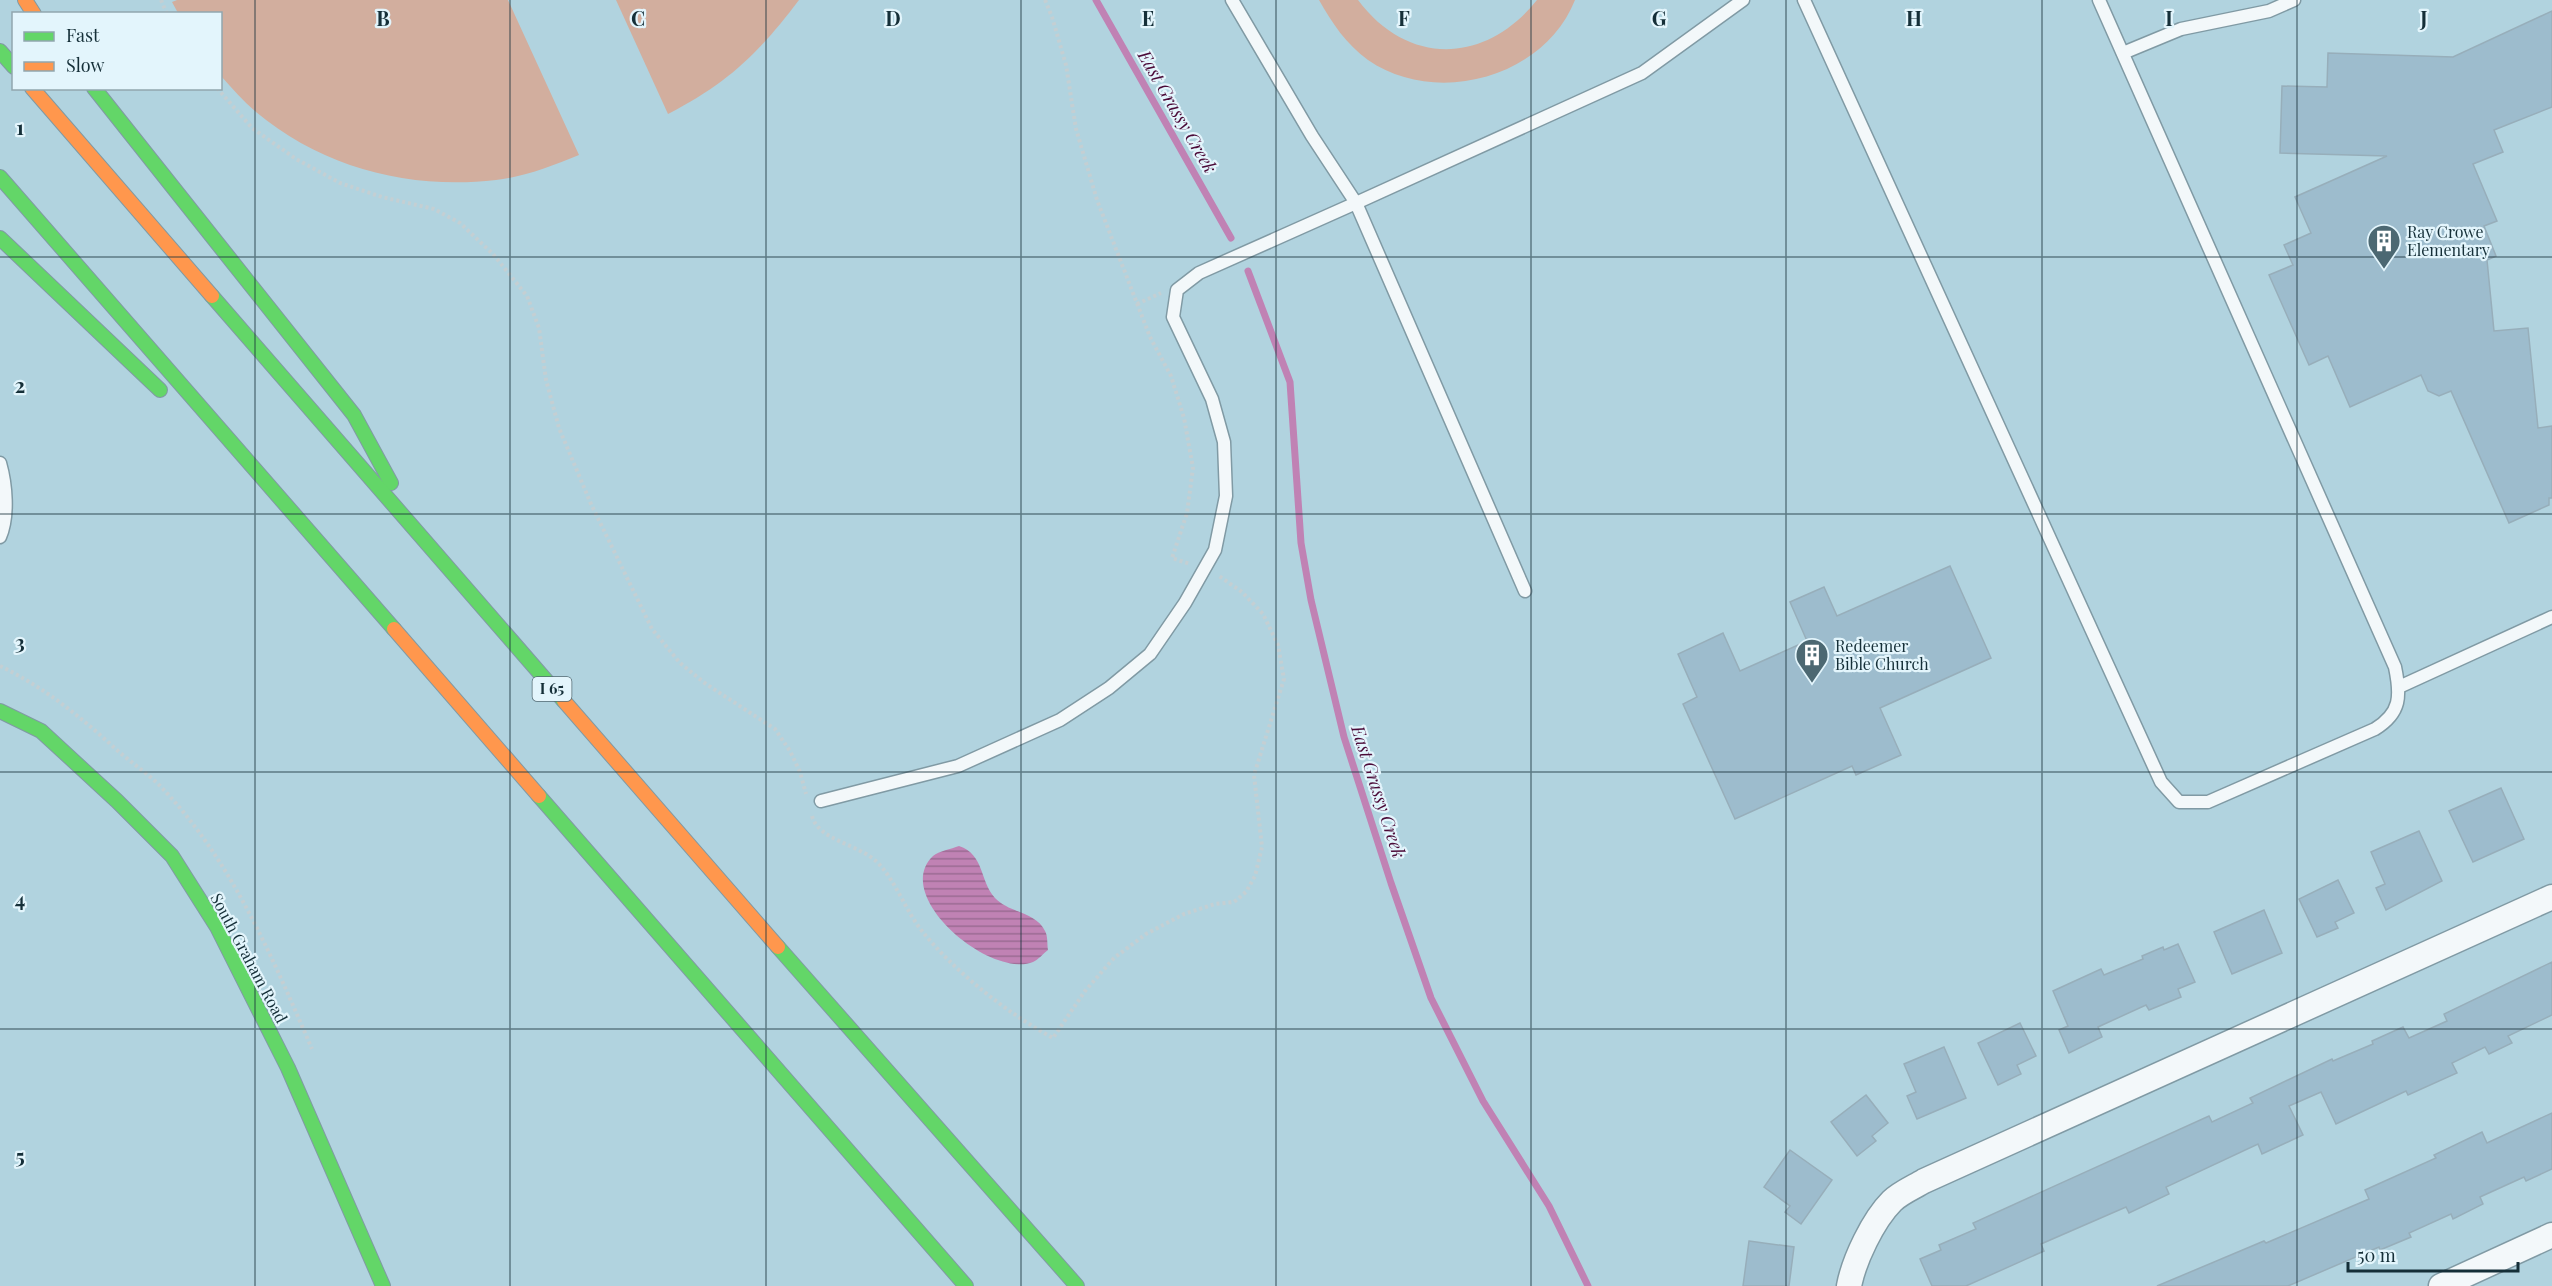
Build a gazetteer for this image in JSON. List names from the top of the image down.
{
  "streets": {
    "main road": ["I 65", "South Graham Road"]
  },
  "water": ["East Grassy Creek"],
  "places": {
    "building": ["Ray Crowe Elementary", "Redeemer Bible Church"]
  },
  "legend": ["Fast", "Slow"],
  "scale_bar": "50 m",
  "grid": {
    "columns": [
      "B",
      "C",
      "D",
      "E",
      "F",
      "G",
      "H",
      "I",
      "J"
    ],
    "rows": [
      "1",
      "2",
      "3",
      "4",
      "5"
    ]
  }
}
